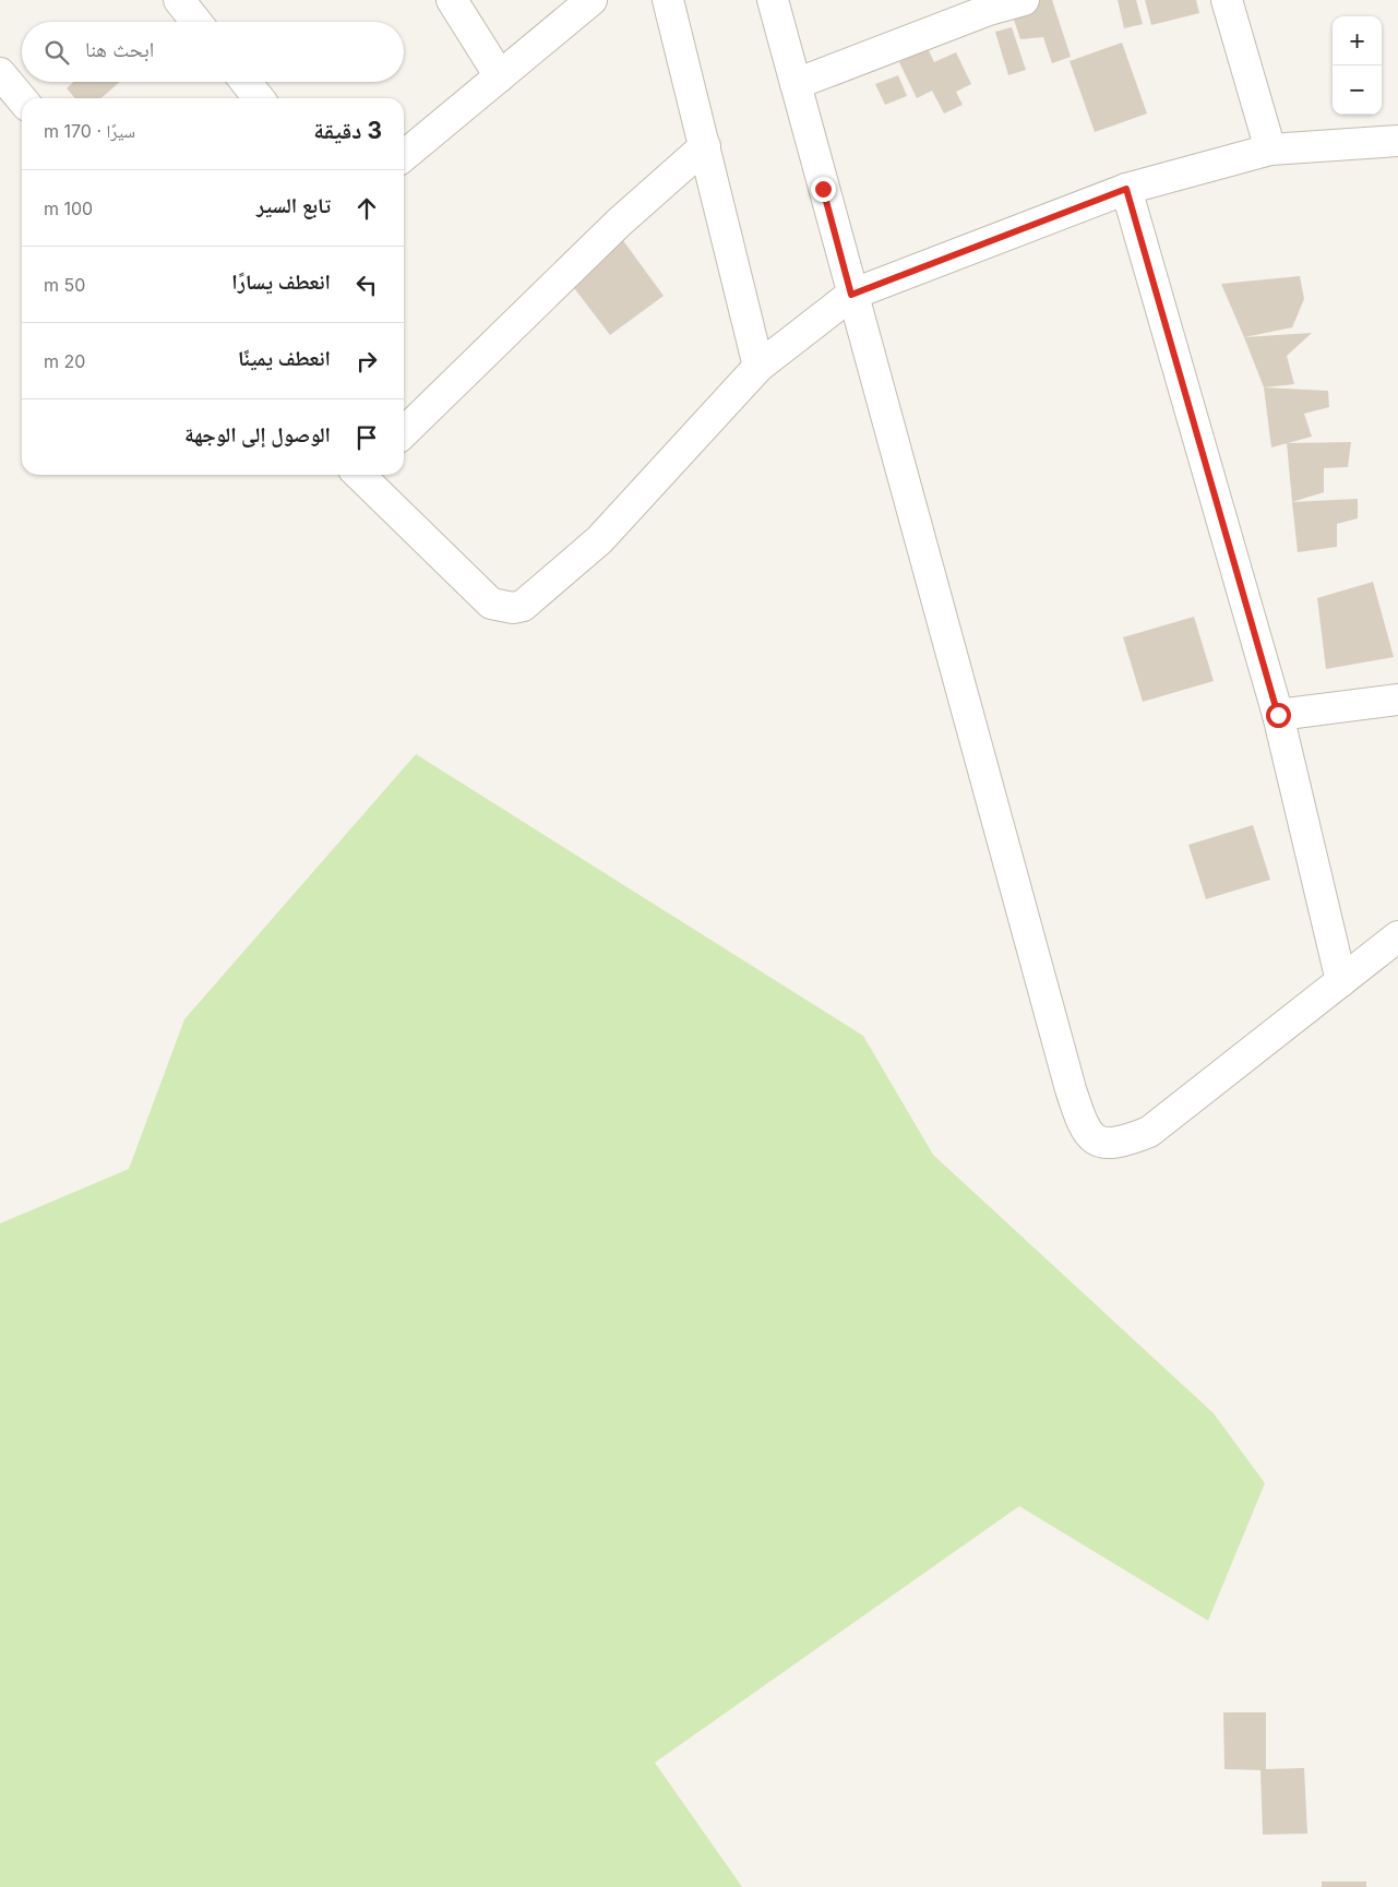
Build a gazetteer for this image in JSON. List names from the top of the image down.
{
  "page": {
    "map_buttons": ["+", "−"],
    "search": "ابحث هنا",
    "heading": ["3 دقيقة", "سيرًا · 170 m"],
    "list": [
      ["تابع السير", "100 m"],
      ["انعطف يسارًا", "50 m"],
      ["انعطف يمينًا", "20 m"],
      "الوصول إلى الوجهة"
    ]
  }
}
